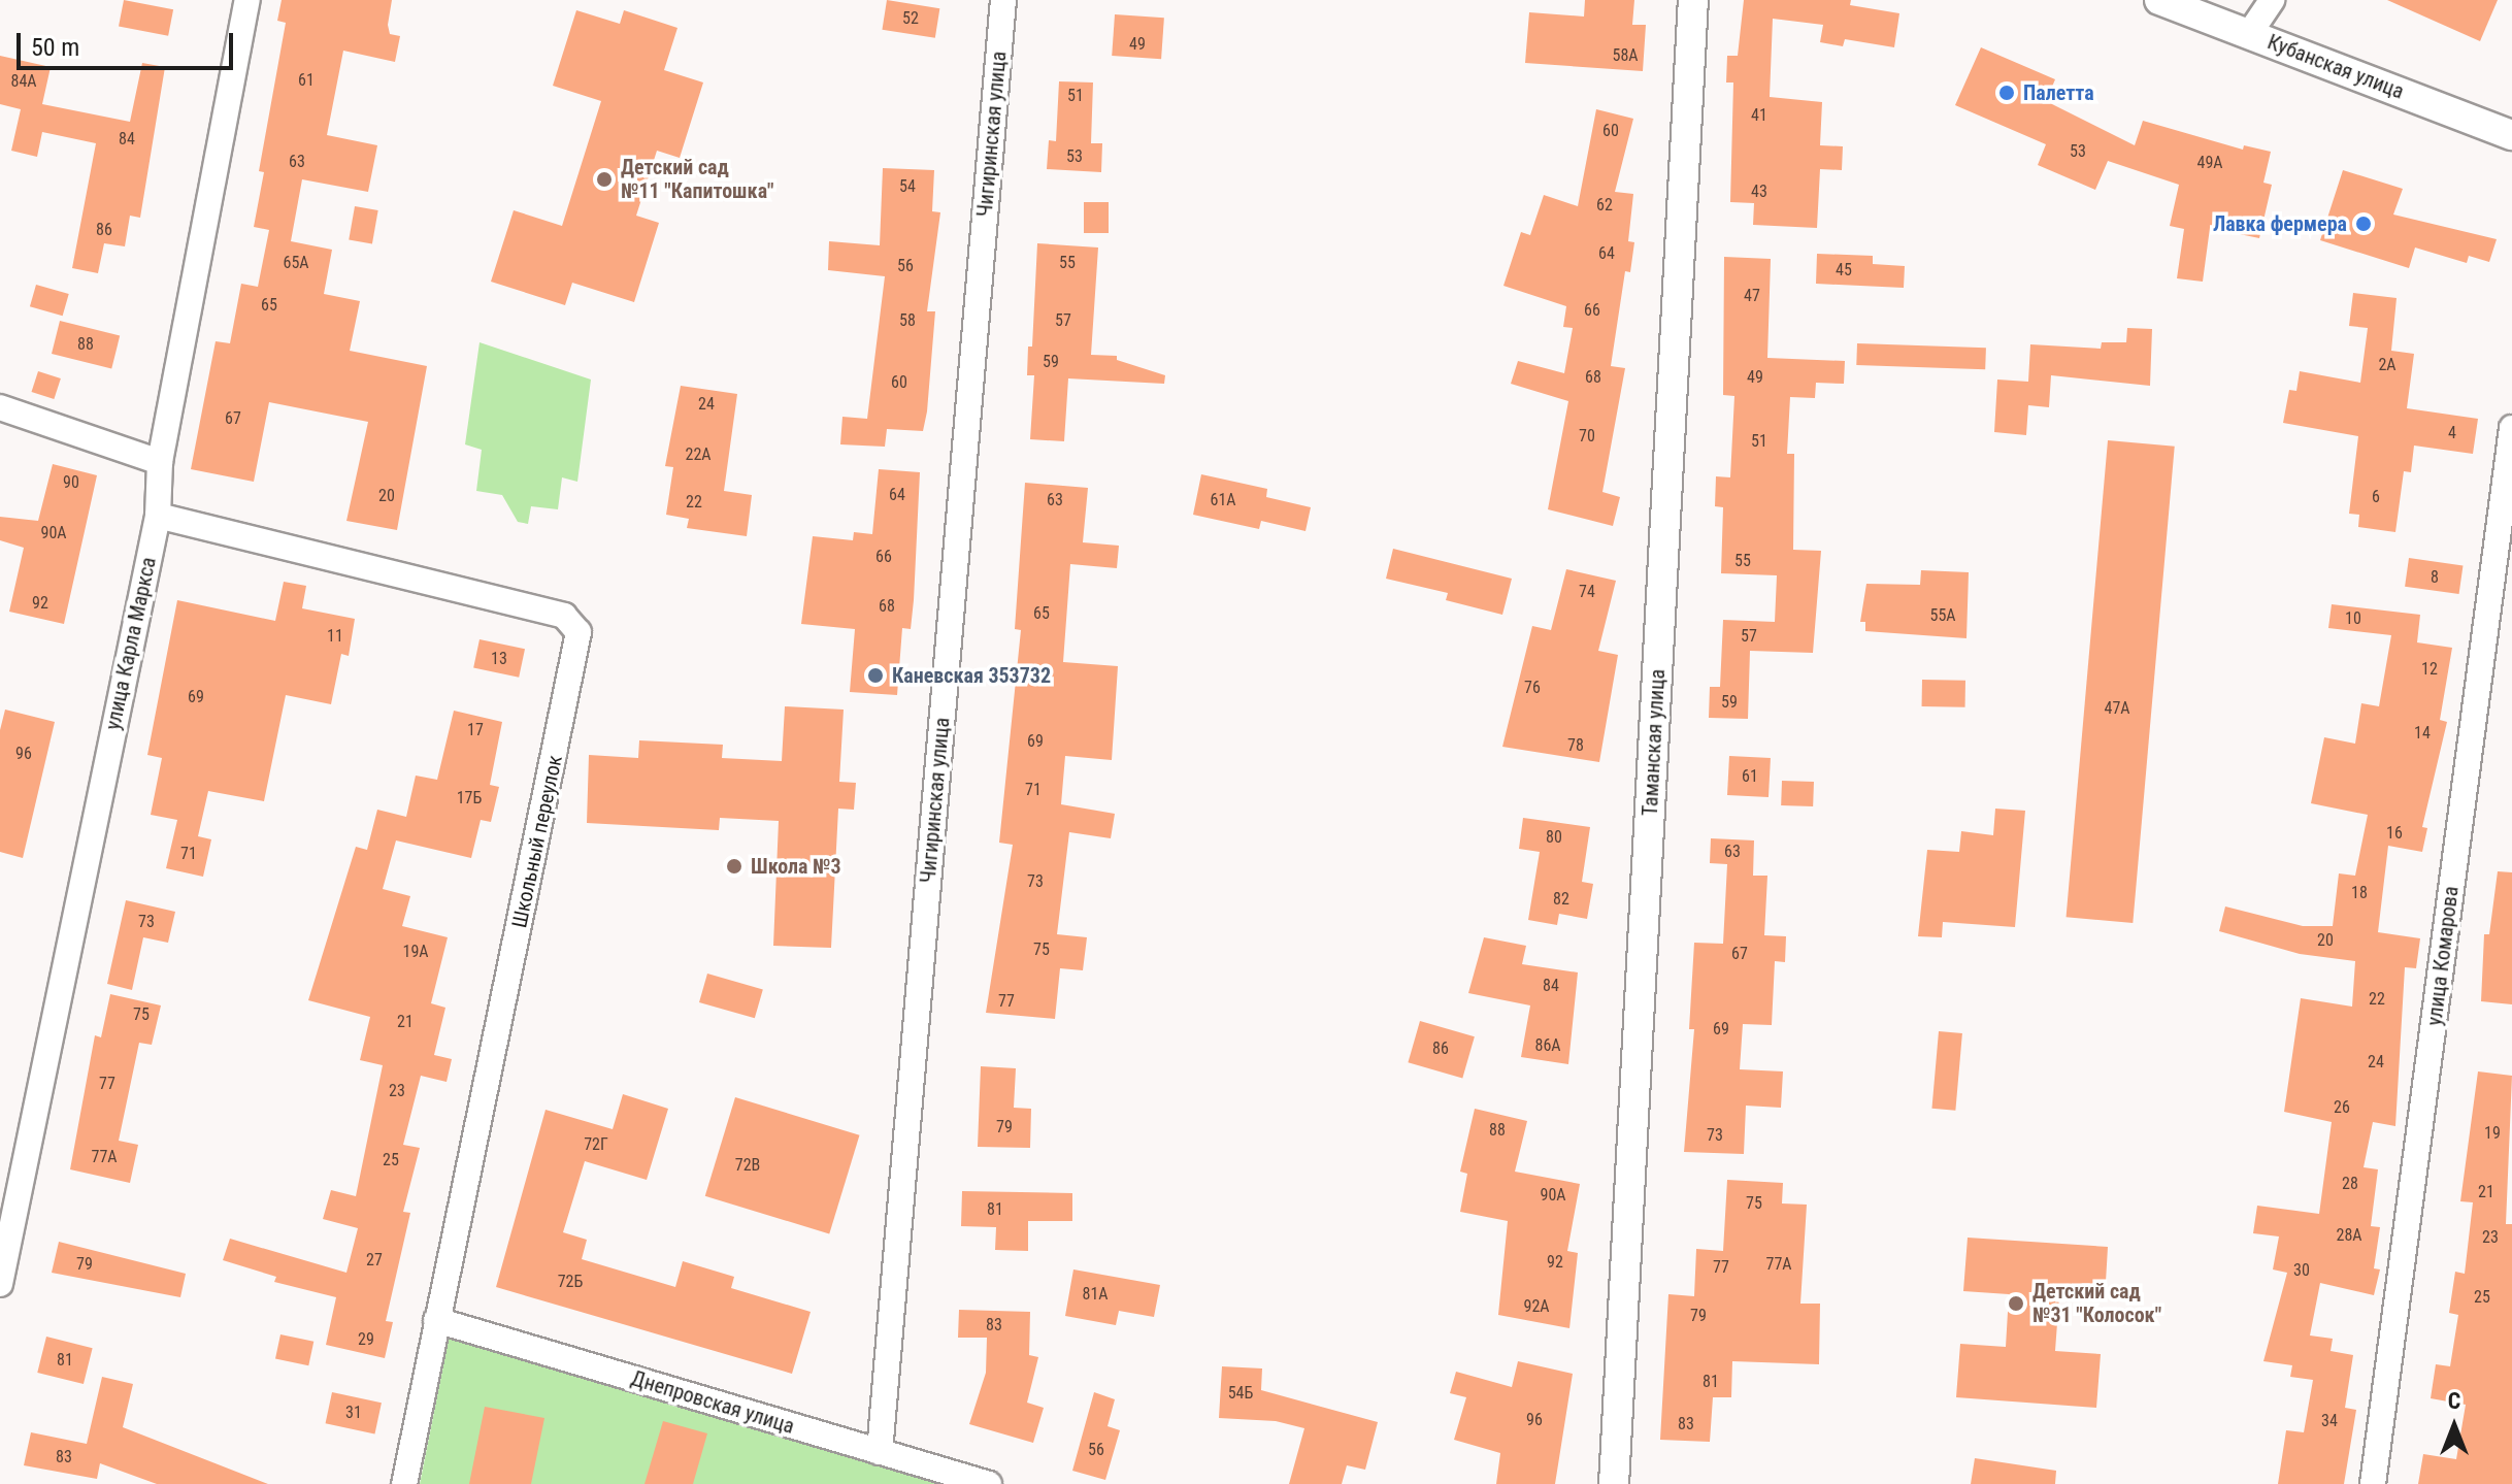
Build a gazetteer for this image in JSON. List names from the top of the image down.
{
  "streets": {
    "street": [
      "Кубанская улица",
      "Чигиринская улица",
      "улица Карла Маркса",
      "Таманская улица",
      "Школьный переулок",
      "улица Комарова",
      "Днепровская улица"
    ]
  },
  "crossings": [
    ["Чигиринская улица", "Днепровская улица"],
    ["улица Карла Маркса", "Школьный переулок"],
    ["Школьный переулок", "Днепровская улица"]
  ],
  "places": [
    "Палетта",
    "Детский сад №11 \"Капитошка\"",
    "Лавка фермера",
    "Каневская 353732",
    "Школа №3",
    "Детский сад №31 \"Колосок\""
  ],
  "house_numbers": [
    "52",
    "49",
    "58А",
    "61",
    "84А",
    "51",
    "41",
    "60",
    "84",
    "53",
    "53",
    "63",
    "49А",
    "54",
    "43",
    "62",
    "86",
    "64",
    "65А",
    "55",
    "56",
    "45",
    "47",
    "65",
    "66",
    "58",
    "57",
    "88",
    "59",
    "2А",
    "68",
    "49",
    "60",
    "24",
    "67",
    "4",
    "70",
    "51",
    "22А",
    "90",
    "64",
    "20",
    "6",
    "63",
    "61А",
    "22",
    "90А",
    "66",
    "55",
    "8",
    "74",
    "92",
    "68",
    "65",
    "55А",
    "10",
    "11",
    "57",
    "13",
    "12",
    "76",
    "69",
    "59",
    "47А",
    "17",
    "14",
    "69",
    "78",
    "96",
    "61",
    "71",
    "17Б",
    "16",
    "80",
    "63",
    "71",
    "73",
    "18",
    "82",
    "73",
    "20",
    "75",
    "19А",
    "67",
    "84",
    "22",
    "77",
    "75",
    "21",
    "69",
    "86А",
    "86",
    "24",
    "77",
    "23",
    "26",
    "79",
    "88",
    "19",
    "73",
    "72Г",
    "77А",
    "25",
    "72В",
    "28",
    "21",
    "90А",
    "75",
    "81",
    "28А",
    "23",
    "27",
    "92",
    "79",
    "77А",
    "77",
    "30",
    "72Б",
    "81А",
    "25",
    "92А",
    "79",
    "83",
    "29",
    "81",
    "81",
    "54Б",
    "31",
    "96",
    "34",
    "83",
    "56",
    "83"
  ],
  "scale_bar": "50 m",
  "north": "top"
}
